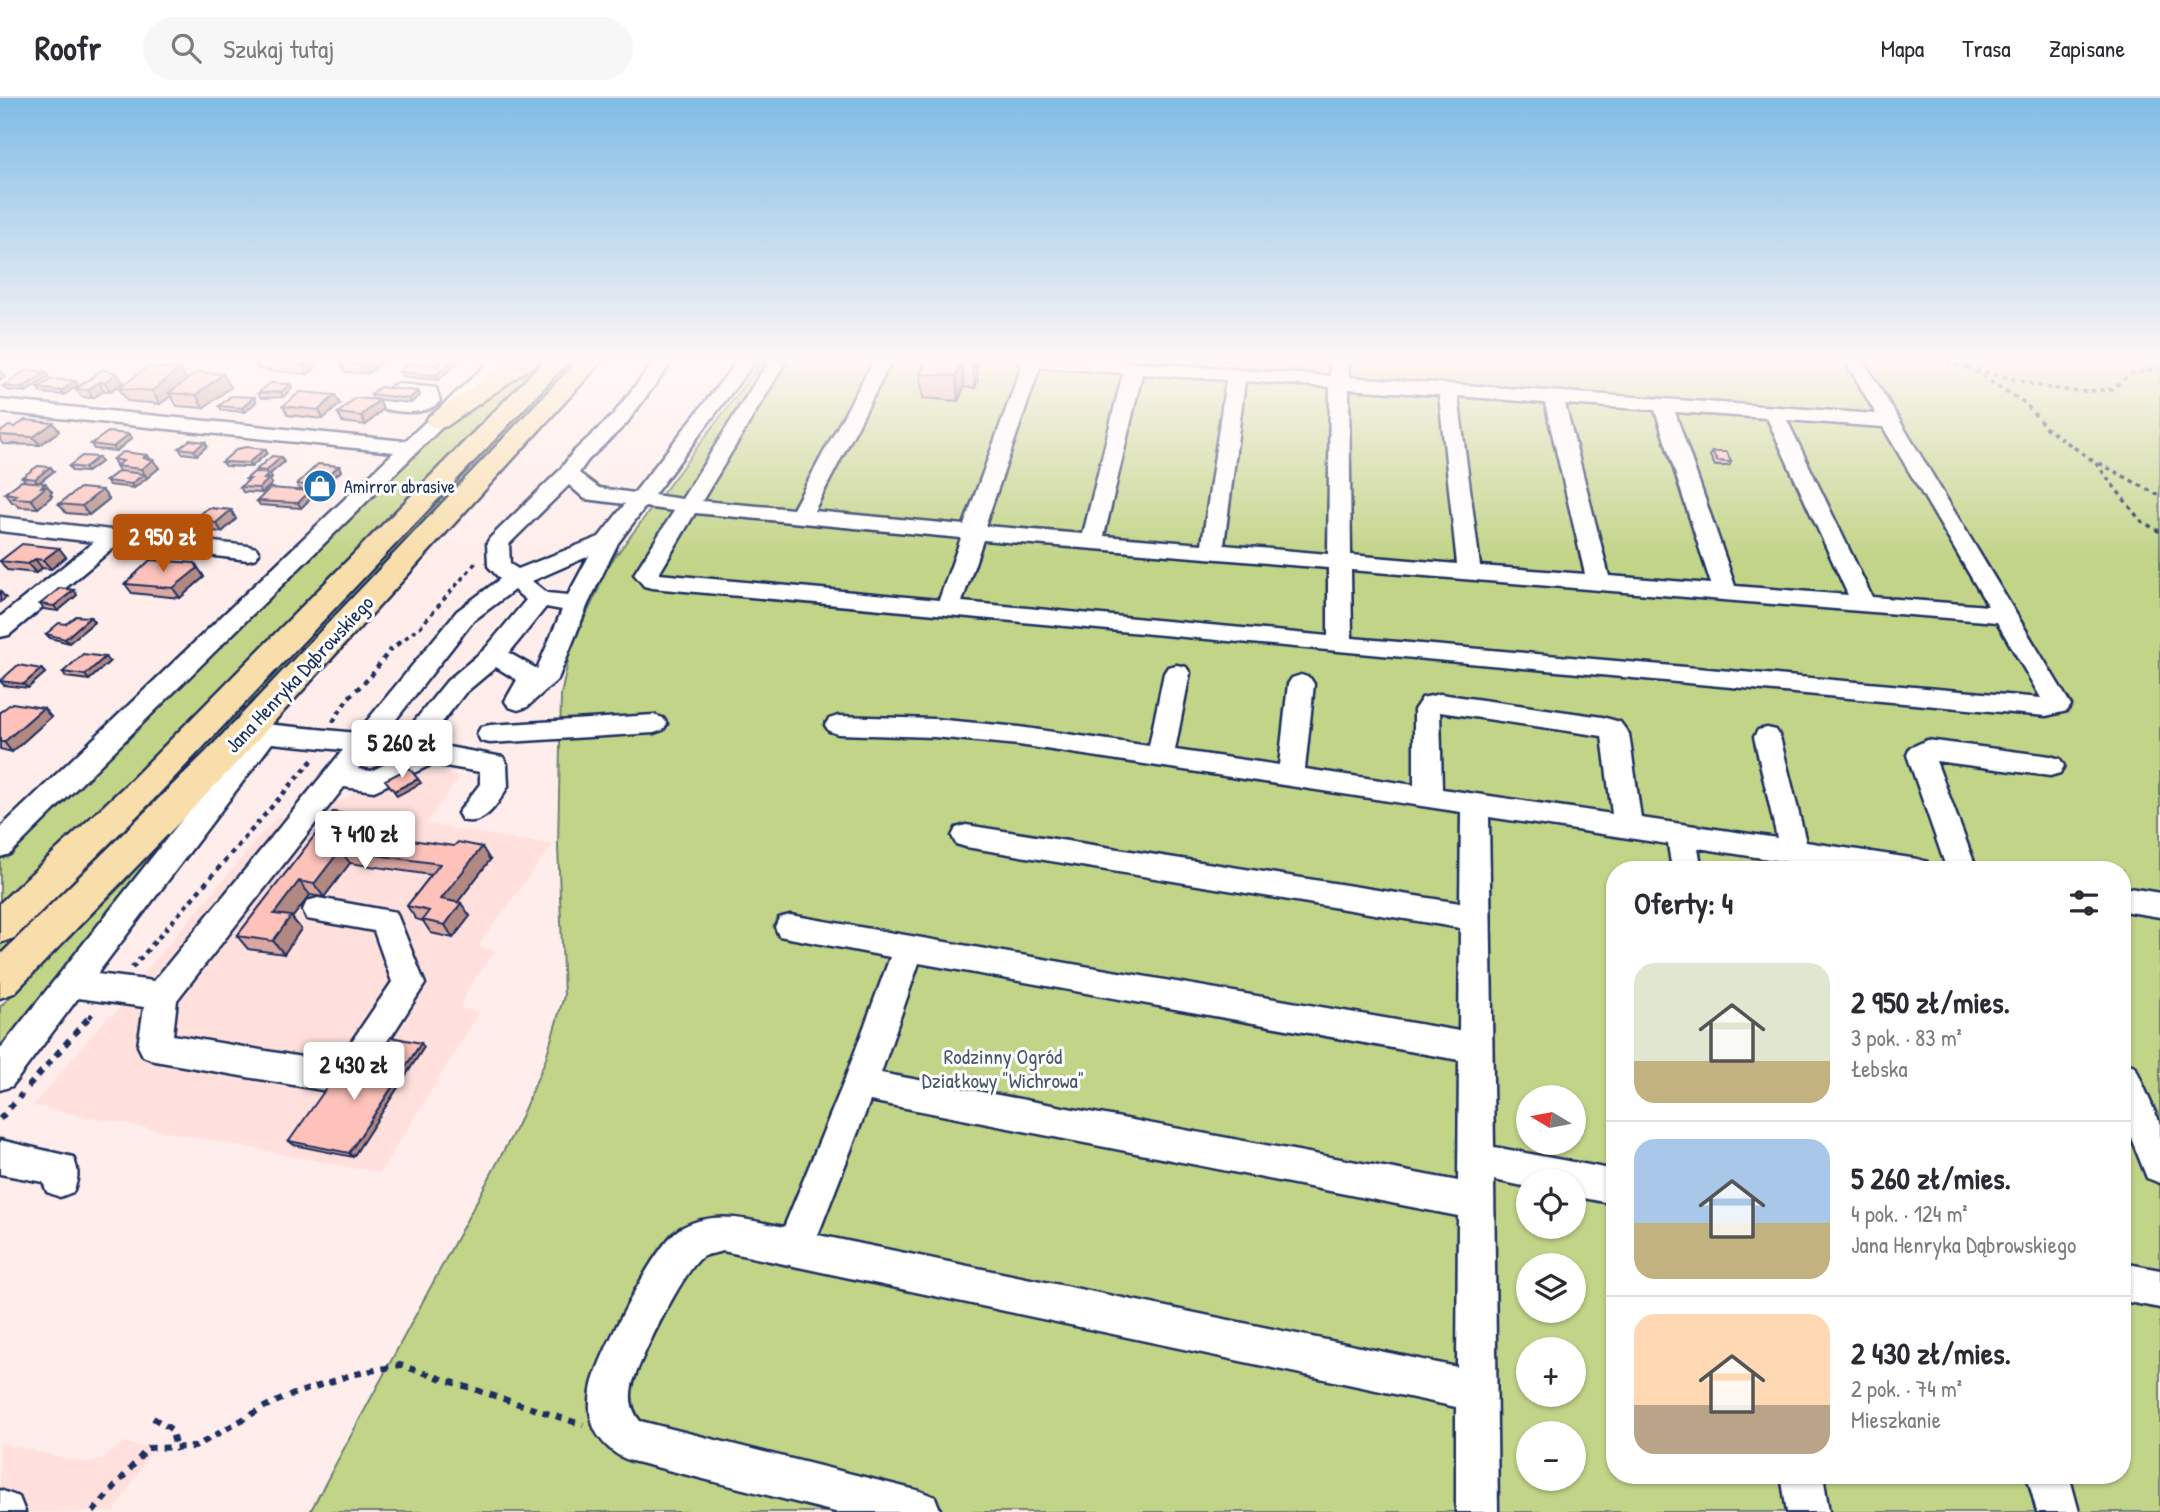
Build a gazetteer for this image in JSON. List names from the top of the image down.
{
  "streets": {
    "main road": ["Jana Henryka Dąbrowskiego"]
  },
  "parks": ["Rodzinny Ogród Działkowy \"Wichrowa\""],
  "places": {
    "shop": ["Amirror abrasive"]
  },
  "north": "left",
  "page": {
    "header": "Roofr",
    "search": "Szukaj tutaj",
    "nav": ["Mapa", "Trasa", "Zapisane"],
    "price": [
      "2 950 zł",
      "5 260 zł",
      "7 410 zł",
      "2 430 zł"
    ],
    "heading": "Oferty: 4",
    "list": [
      {
        "name": "2 950 zł/mies.",
        "note": "3 pok. · 83 m² · Łebska"
      },
      {
        "name": "5 260 zł/mies.",
        "note": "4 pok. · 124 m² · Jana Henryka Dąbrowskiego"
      },
      {
        "name": "2 430 zł/mies.",
        "note": "2 pok. · 74 m² · Mieszkanie"
      }
    ],
    "map_buttons": ["+", "−"]
  }
}
